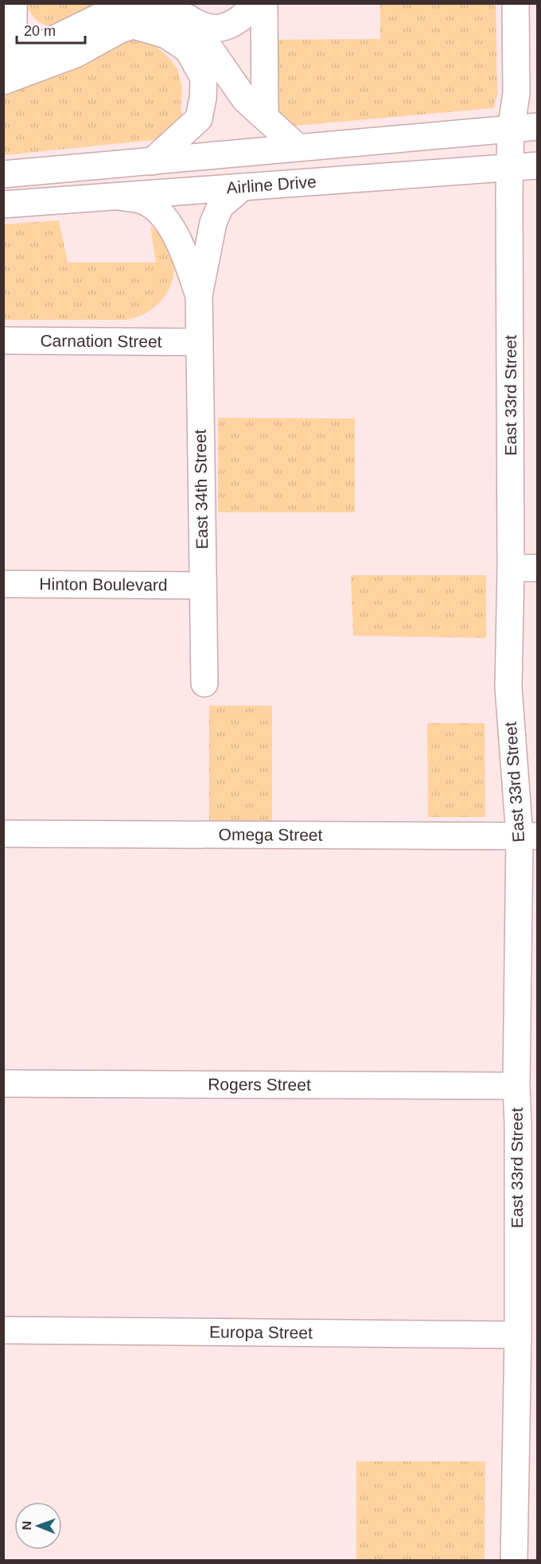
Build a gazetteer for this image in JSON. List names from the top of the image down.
{
  "streets": {
    "street": [
      "Airline Drive",
      "Carnation Street",
      "East 33rd Street",
      "East 34th Street",
      "Hinton Boulevard",
      "Omega Street",
      "Rogers Street",
      "Europa Street"
    ]
  },
  "crossings": [
    ["Airline Drive", "East 33rd Street"],
    ["Airline Drive", "East 34th Street"],
    ["Carnation Street", "East 34th Street"],
    ["East 33rd Street", "Omega Street"],
    ["East 33rd Street", "Rogers Street"],
    ["East 33rd Street", "Europa Street"],
    ["East 34th Street", "Hinton Boulevard"]
  ],
  "scale_bar": "20 m",
  "north": "left"
}
